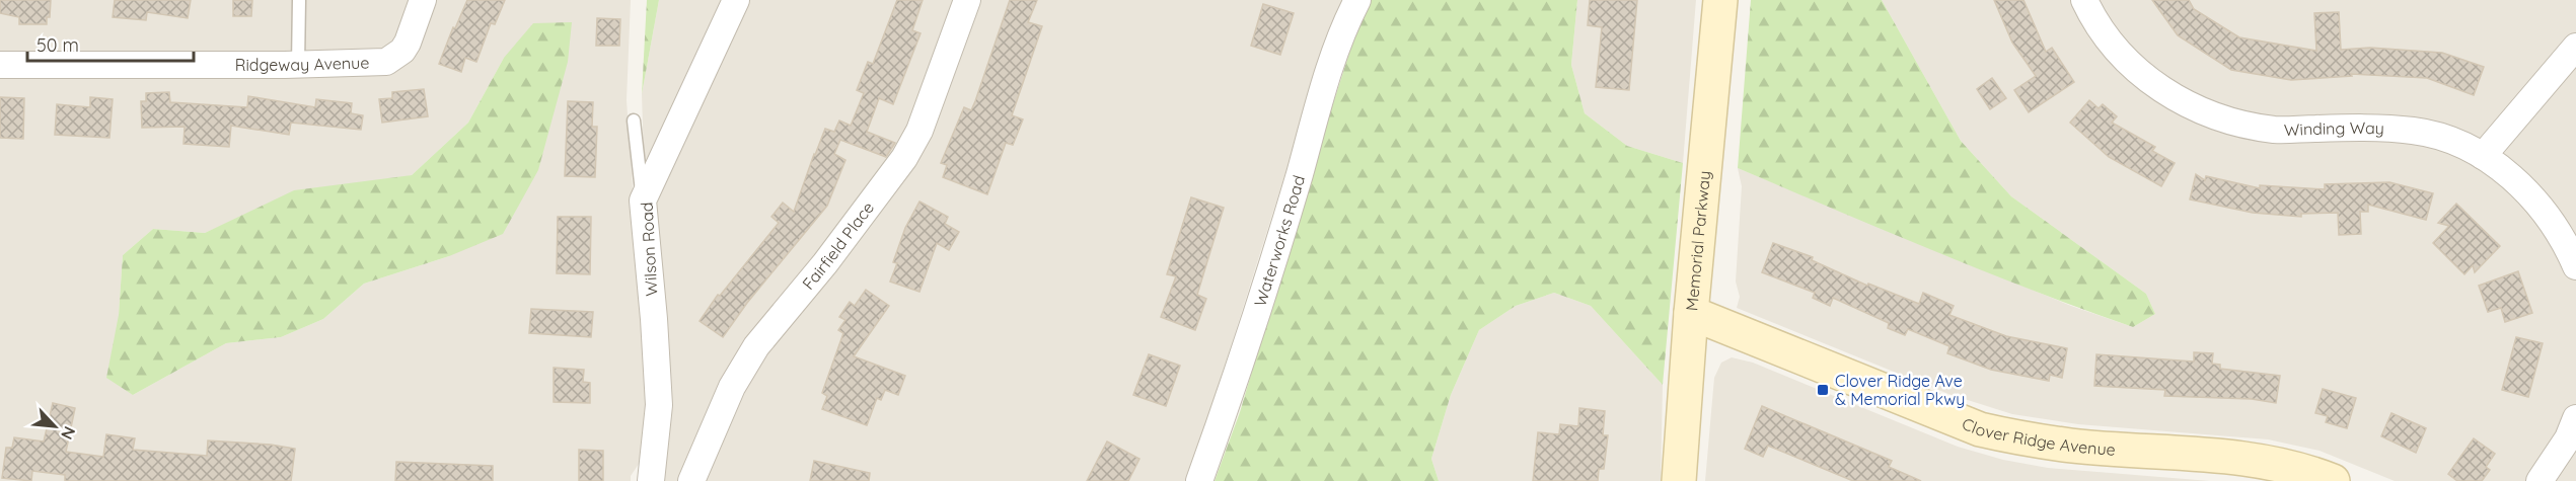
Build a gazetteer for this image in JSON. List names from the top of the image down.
{
  "streets": {
    "street": [
      "Ridgeway Avenue",
      "Winding Way",
      "Waterworks Road",
      "Memorial Parkway",
      "Fairfield Place",
      "Wilson Road",
      "Clover Ridge Avenue"
    ]
  },
  "crossings": [
    ["Memorial Parkway", "Clover Ridge Avenue"]
  ],
  "places": {
    "transit": ["Clover Ridge Ave & Memorial Pkwy"]
  },
  "scale_bar": "50 m",
  "north": "bottom right"
}
